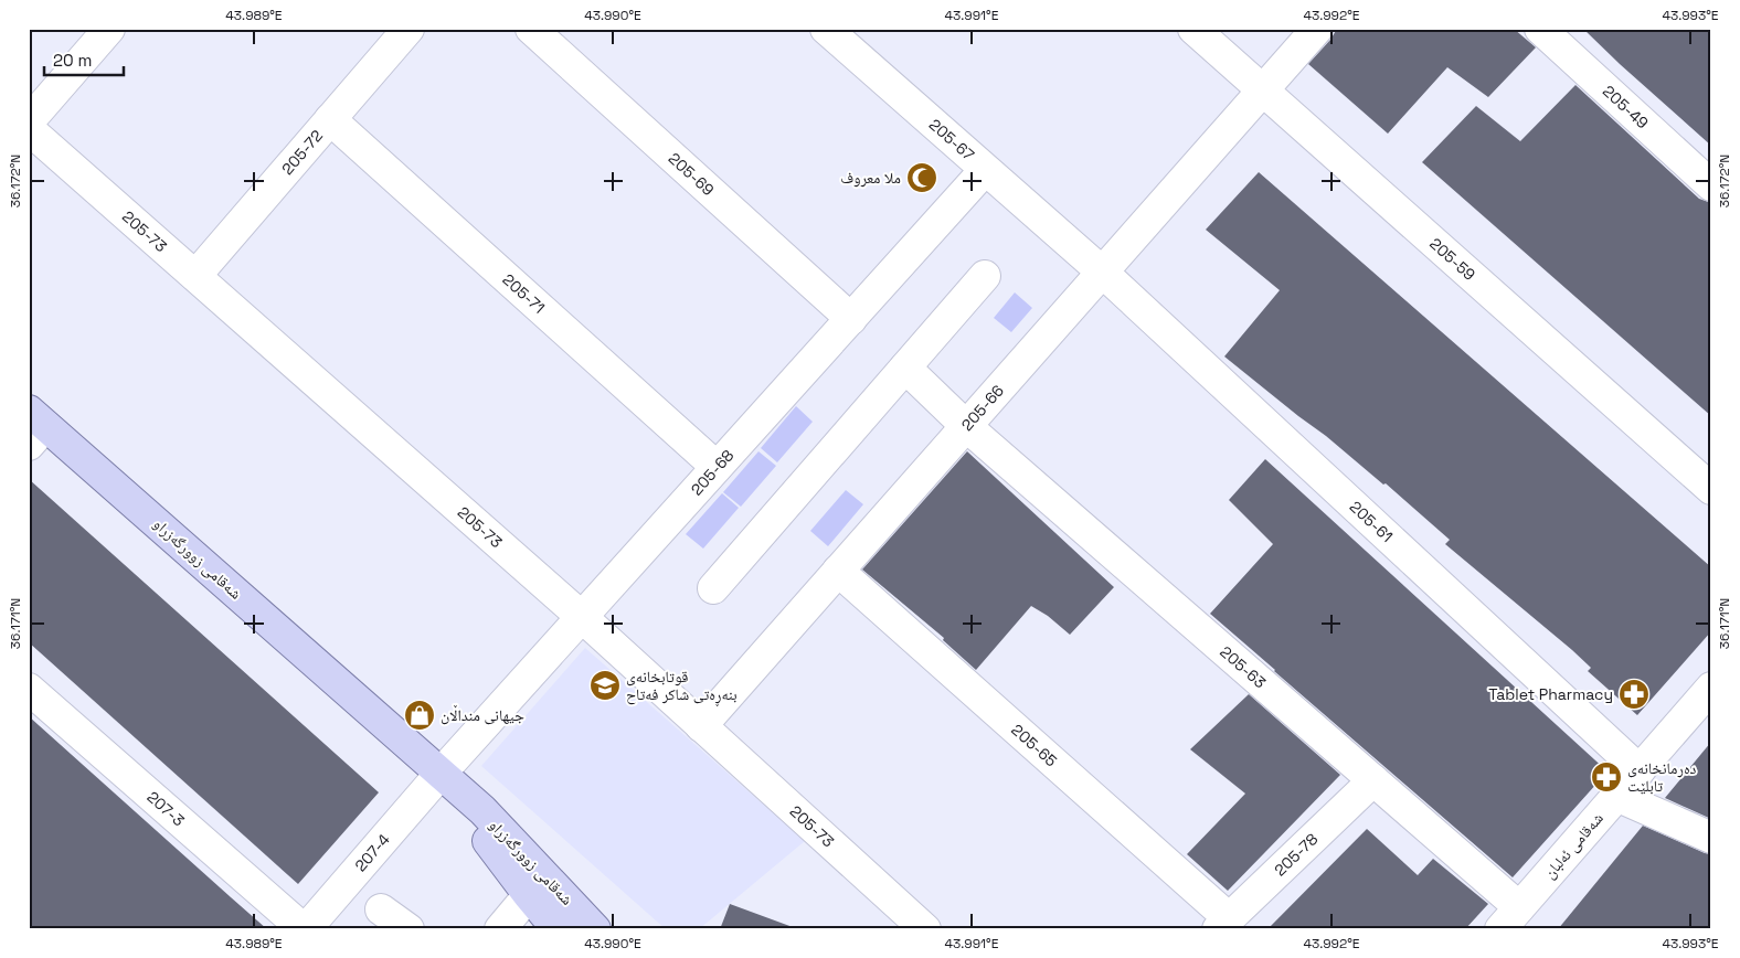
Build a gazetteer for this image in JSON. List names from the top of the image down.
{
  "streets": {
    "main road": ["شەقامی زوورگەزراو"],
    "street": [
      "205-49",
      "205-67",
      "205-72",
      "205-69",
      "205-73",
      "205-59",
      "205-71",
      "205-66",
      "205-68",
      "205-61",
      "205-63",
      "205-65",
      "207-3",
      "شەقامی ئەلبان",
      "207-4",
      "205-78"
    ]
  },
  "crossings": [
    ["205-67", "205-66"],
    ["205-67", "205-68"],
    ["205-67", "205-61"],
    ["205-72", "205-73"],
    ["205-72", "205-71"],
    ["205-69", "205-68"],
    ["205-73", "205-66"],
    ["205-73", "205-68"],
    ["205-59", "205-66"],
    ["205-71", "205-68"],
    ["205-66", "205-61"],
    ["205-66", "205-63"],
    ["205-66", "205-65"],
    ["205-68", "شەقامی زوورگەزراو"],
    ["205-68", "207-4"],
    ["205-61", "شەقامی ئەلبان"],
    ["شەقامی زوورگەزراو", "207-4"],
    ["205-63", "شەقامی ئەلبان"],
    ["205-63", "205-78"],
    ["205-65", "205-78"],
    ["207-3", "207-4"]
  ],
  "places": {
    "mosque": ["ملا معروف"],
    "school or university": ["قوتابخانەی بنەڕەتی شاكر فەتاح"],
    "pharmacy": ["Tablet Pharmacy", "دەرمانخانەی تابلێت"],
    "shop": ["جیهانی منداڵان"]
  },
  "scale_bar": "20 m",
  "coordinates": [
    "43.989°E",
    "43.990°E",
    "43.991°E",
    "43.992°E",
    "43.993°E",
    "36.172°N",
    "36.171°N"
  ]
}
